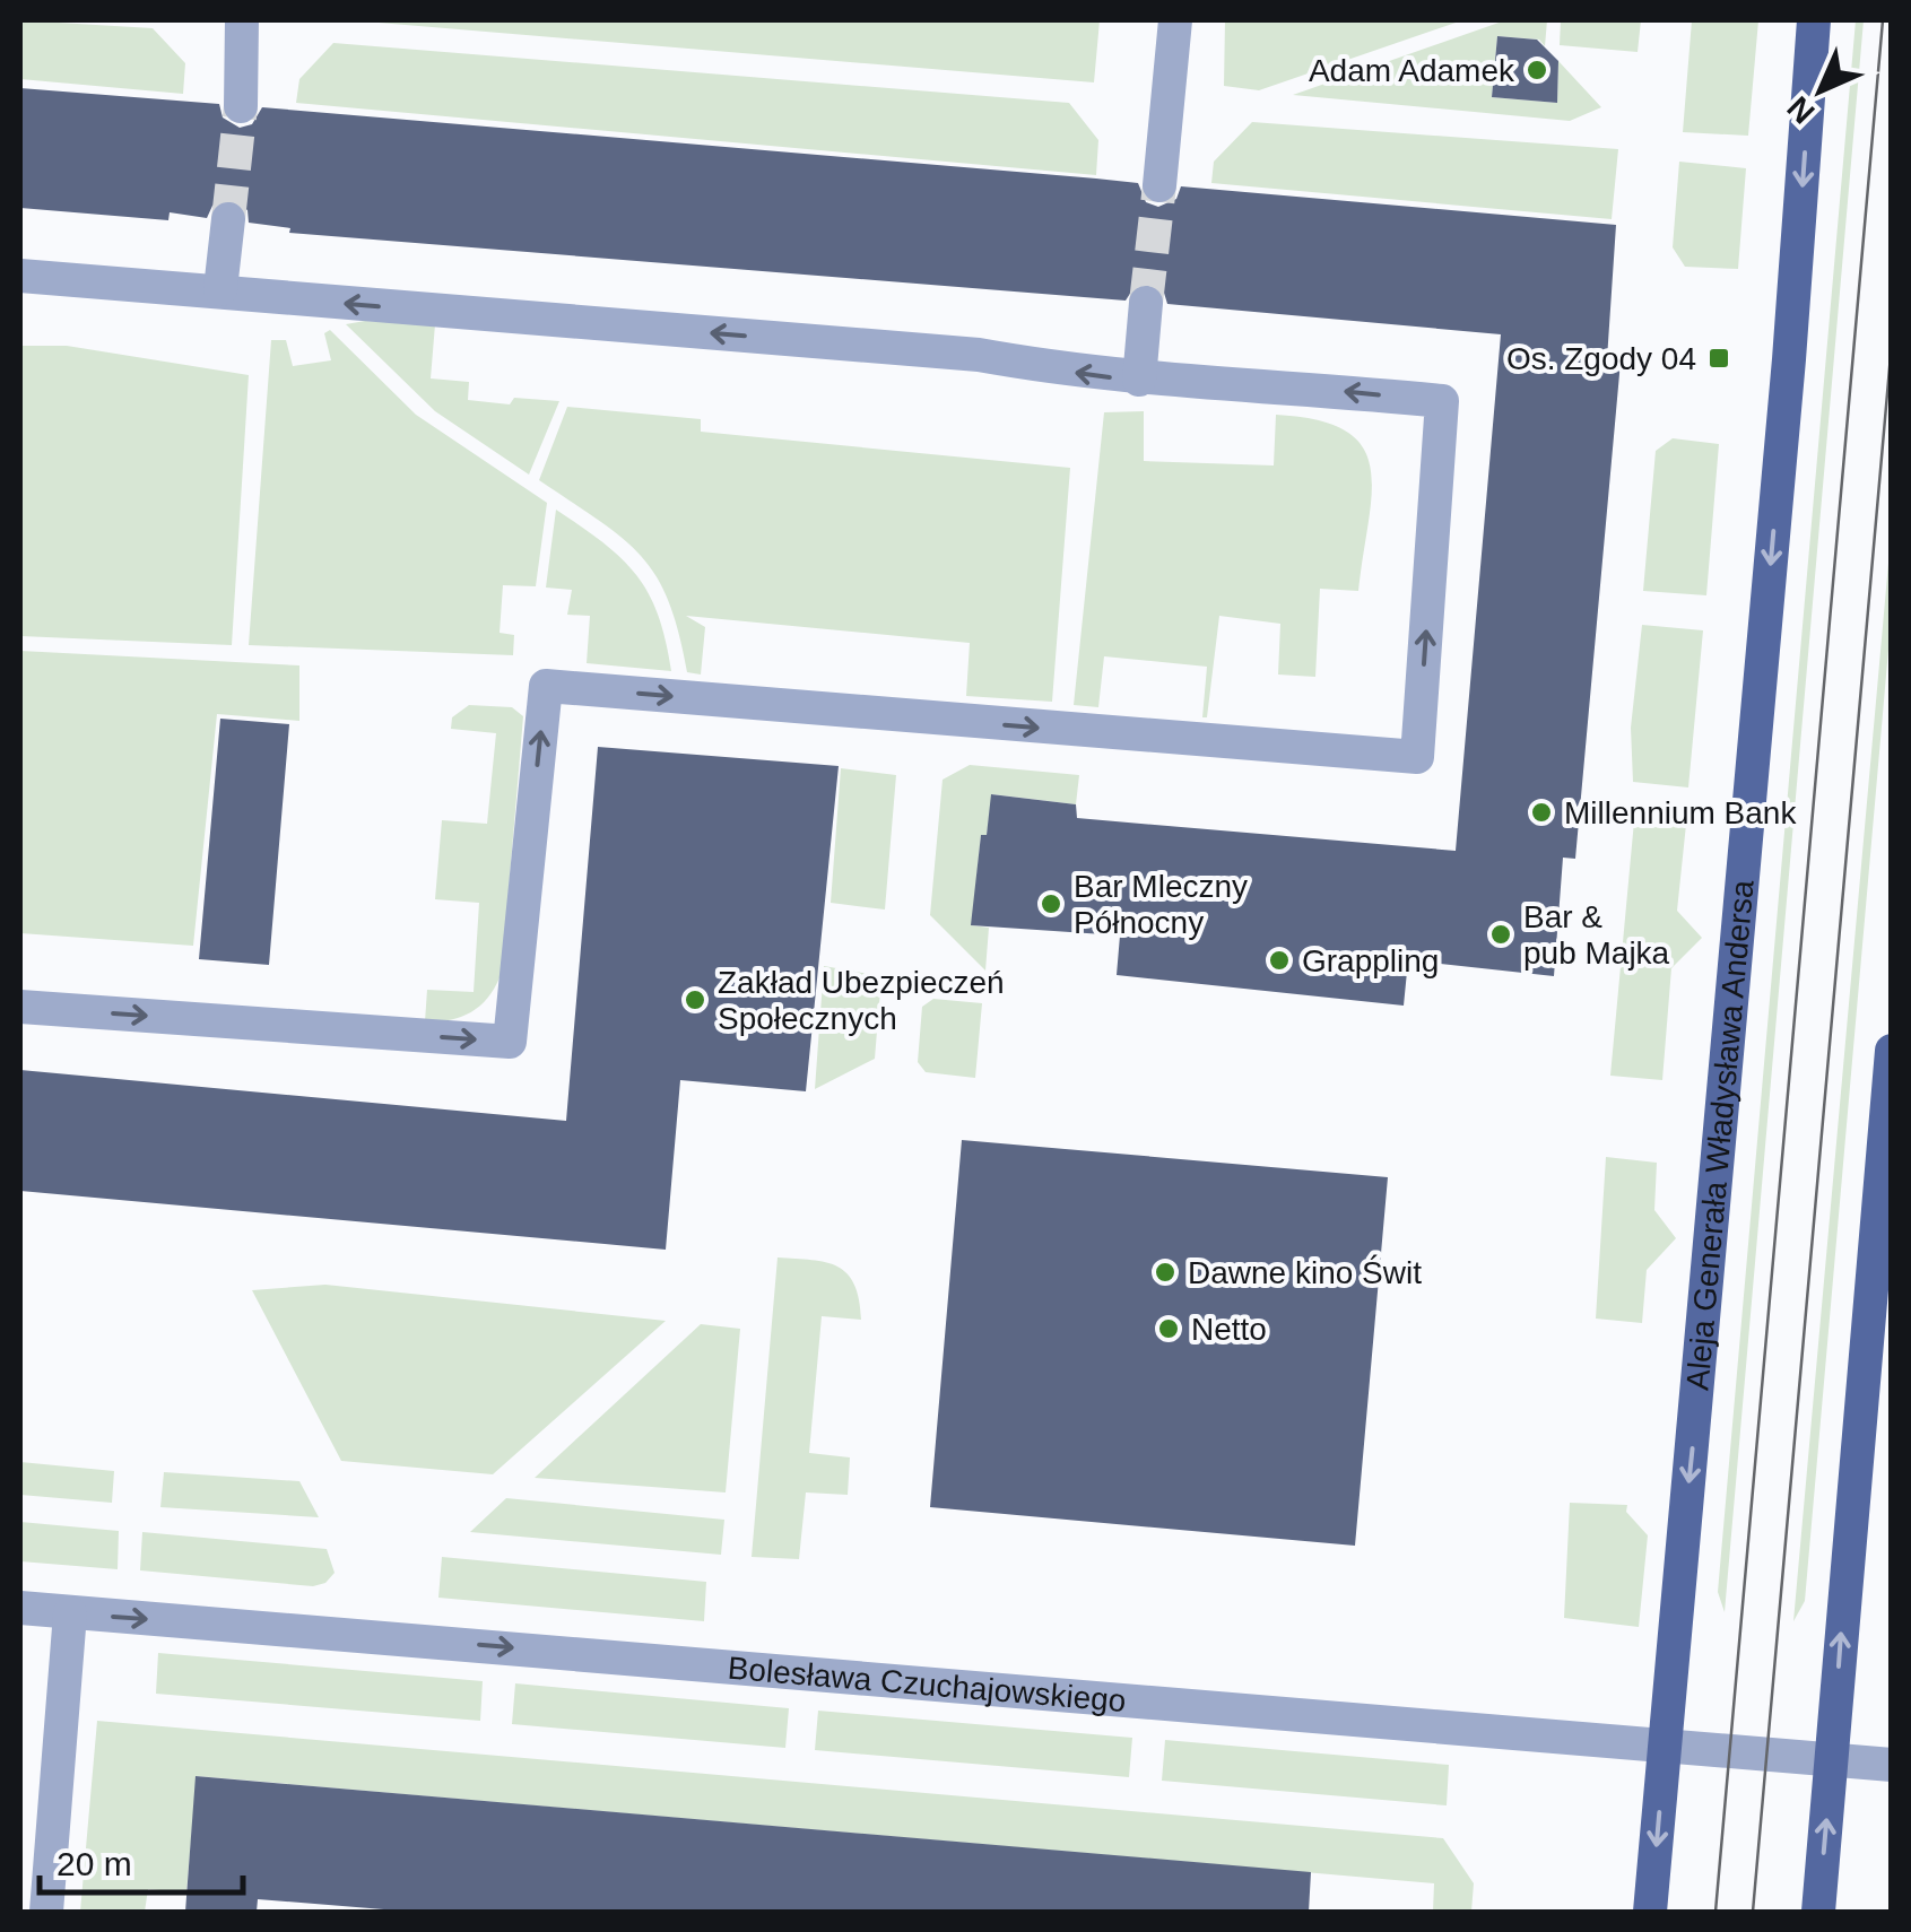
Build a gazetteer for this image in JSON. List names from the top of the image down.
{
  "streets": {
    "main road": ["Aleja Generała Władysława Andersa"],
    "street": ["Bolesława Czuchajowskiego"]
  },
  "crossings": [
    ["Aleja Generała Władysława Andersa", "Bolesława Czuchajowskiego"]
  ],
  "one_way": ["Bolesława Czuchajowskiego"],
  "places": {
    "other": [
      "Adam Adamek",
      "Millennium Bank",
      "Bar Mleczny Północny",
      "Bar & pub Majka",
      "Grappling",
      "Zakład Ubezpieczeń Społecznych",
      "Dawne kino Świt",
      "Netto"
    ],
    "transit": ["Os. Zgody 04"]
  },
  "scale_bar": "20 m",
  "north": "bottom left"
}
